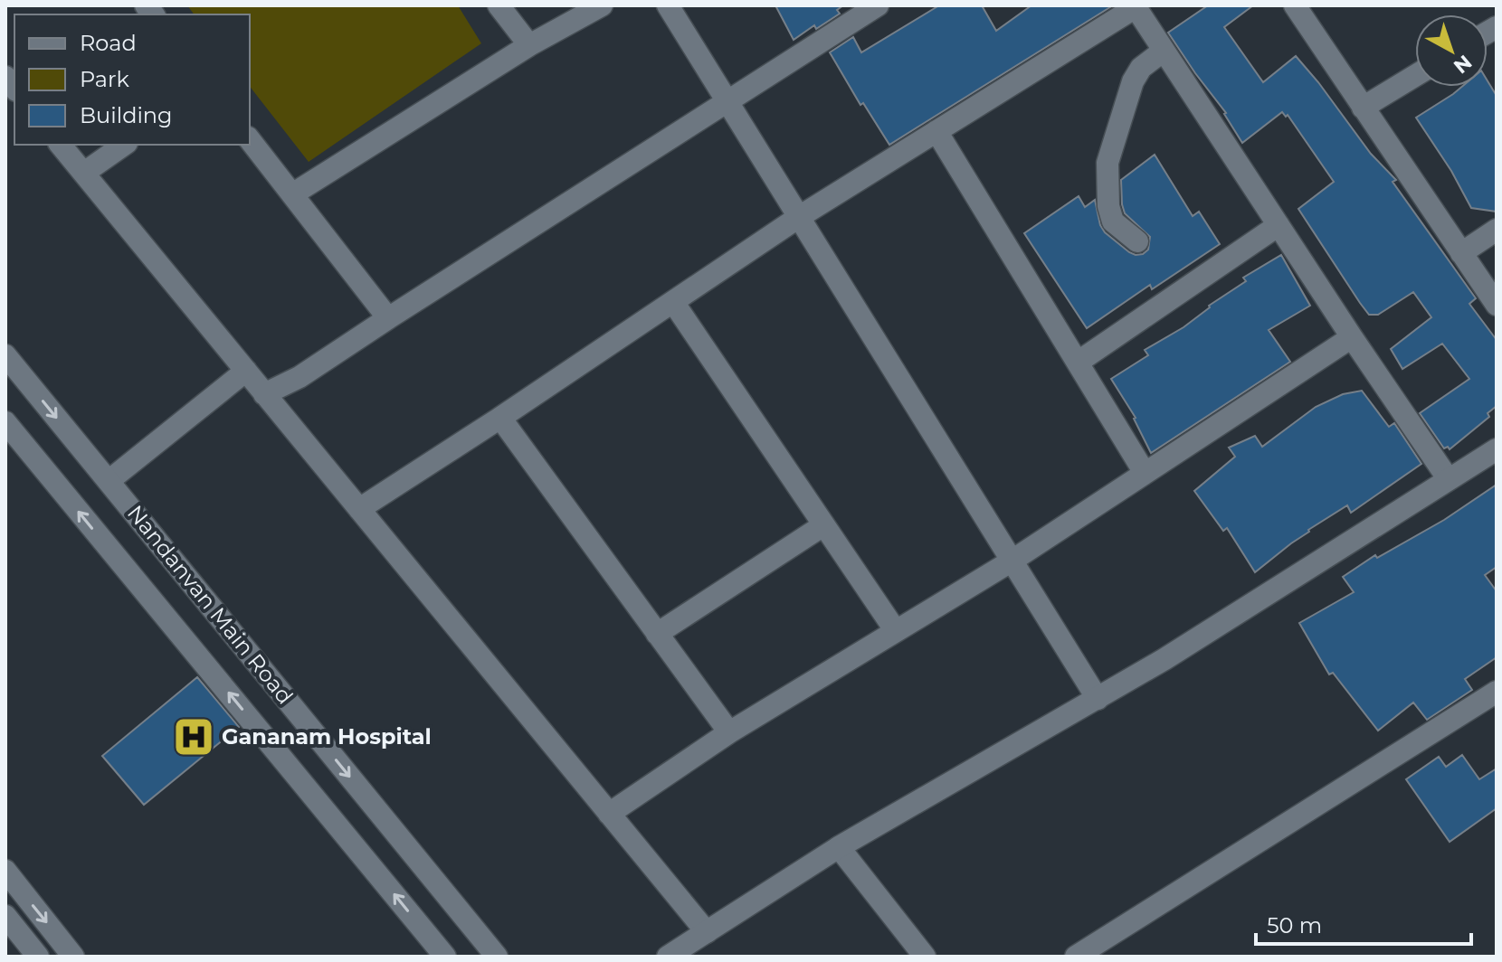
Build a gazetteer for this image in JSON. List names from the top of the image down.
{
  "streets": {
    "street": ["Nandanvan Main Road"]
  },
  "places": {
    "hospital": ["Gananam Hospital"]
  },
  "legend": ["Road", "Park", "Building"],
  "scale_bar": "50 m",
  "north": "bottom right"
}
